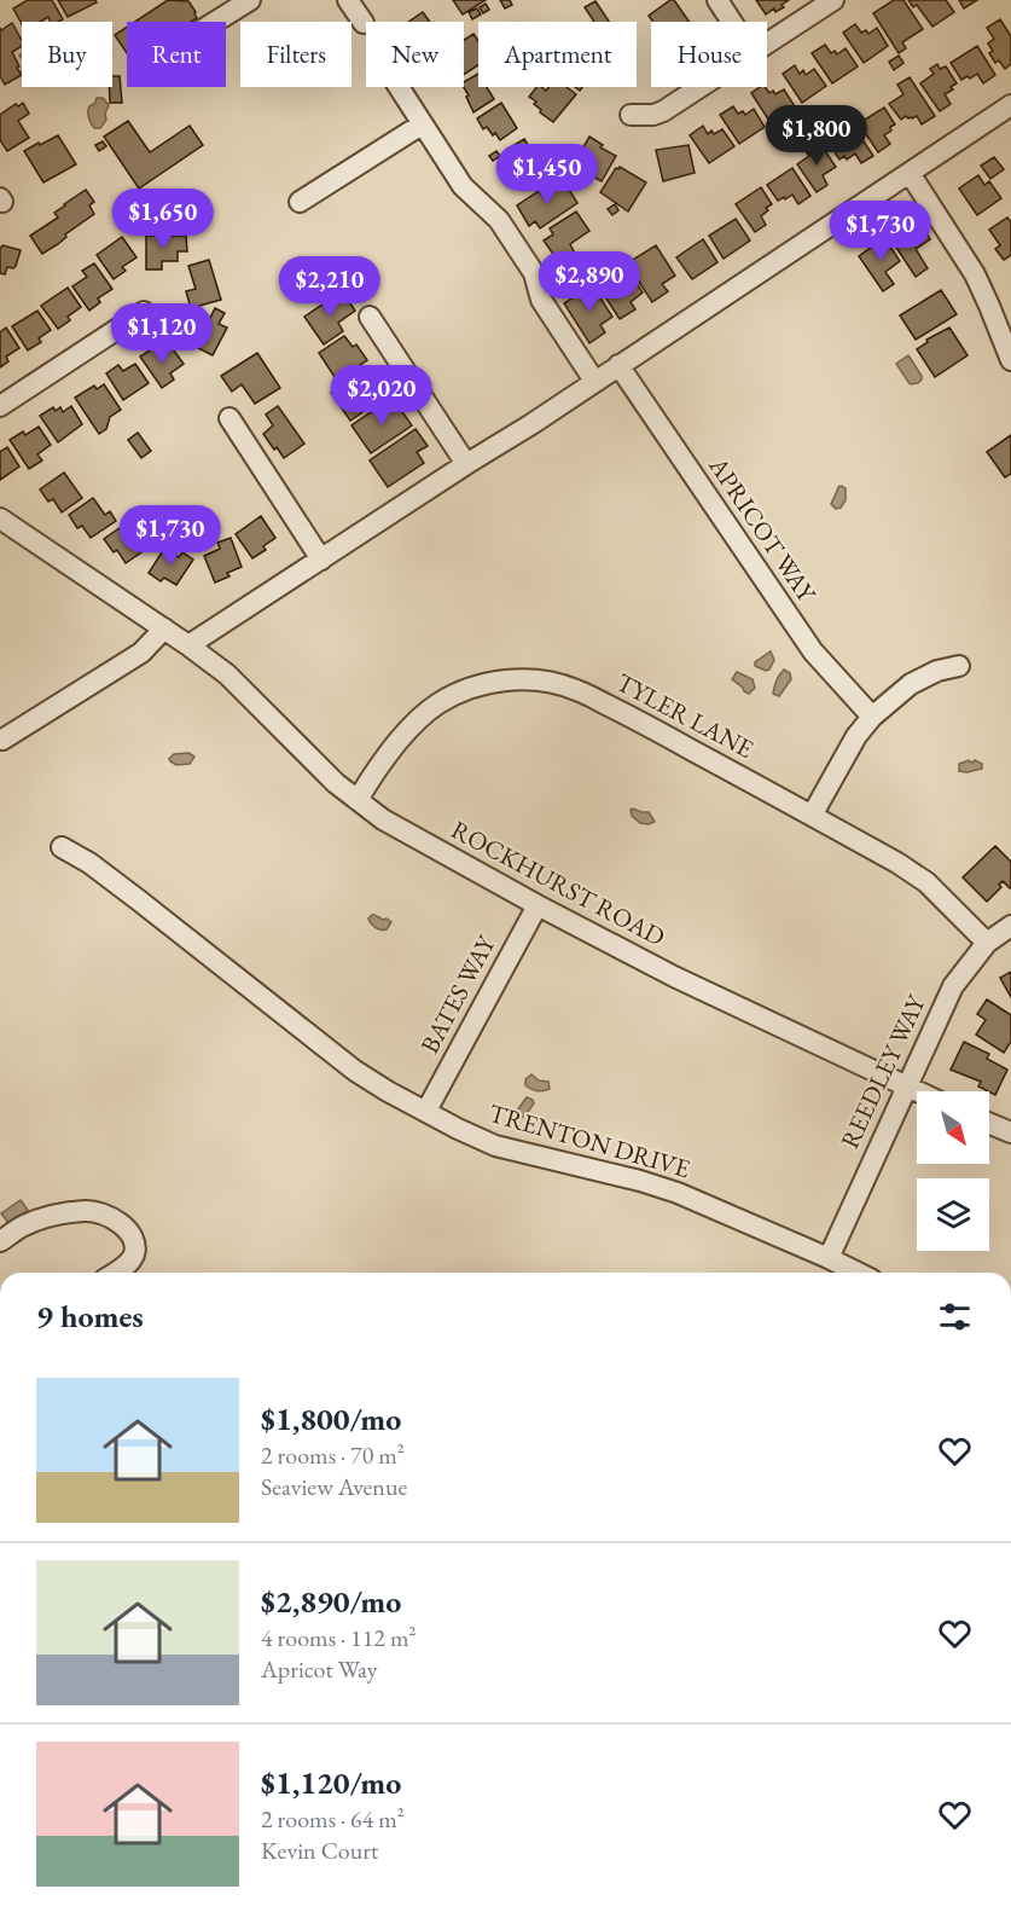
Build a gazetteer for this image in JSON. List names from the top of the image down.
{
  "streets": {
    "street": [
      "APRICOT WAY",
      "TYLER LANE",
      "ROCKHURST ROAD",
      "BATES WAY",
      "REEDLEY WAY",
      "TRENTON DRIVE"
    ]
  },
  "crossings": [
    ["TYLER LANE", "ROCKHURST ROAD"],
    ["TYLER LANE", "REEDLEY WAY"],
    ["ROCKHURST ROAD", "BATES WAY"],
    ["ROCKHURST ROAD", "REEDLEY WAY"],
    ["BATES WAY", "TRENTON DRIVE"],
    ["REEDLEY WAY", "TRENTON DRIVE"]
  ],
  "north": "bottom right",
  "page": {
    "chip": [
      "Buy",
      "Rent",
      "Filters",
      "New",
      "Apartment",
      "House"
    ],
    "price": [
      "$1,800",
      "$1,450",
      "$1,650",
      "$1,730",
      "$2,890",
      "$2,210",
      "$1,120",
      "$2,020",
      "$1,730"
    ],
    "heading": "9 homes",
    "list": [
      {
        "name": "$1,800/mo",
        "note": "2 rooms · 70 m² · Seaview Avenue"
      },
      {
        "name": "$2,890/mo",
        "note": "4 rooms · 112 m² · Apricot Way"
      },
      {
        "name": "$1,120/mo",
        "note": "2 rooms · 64 m² · Kevin Court"
      }
    ]
  }
}
